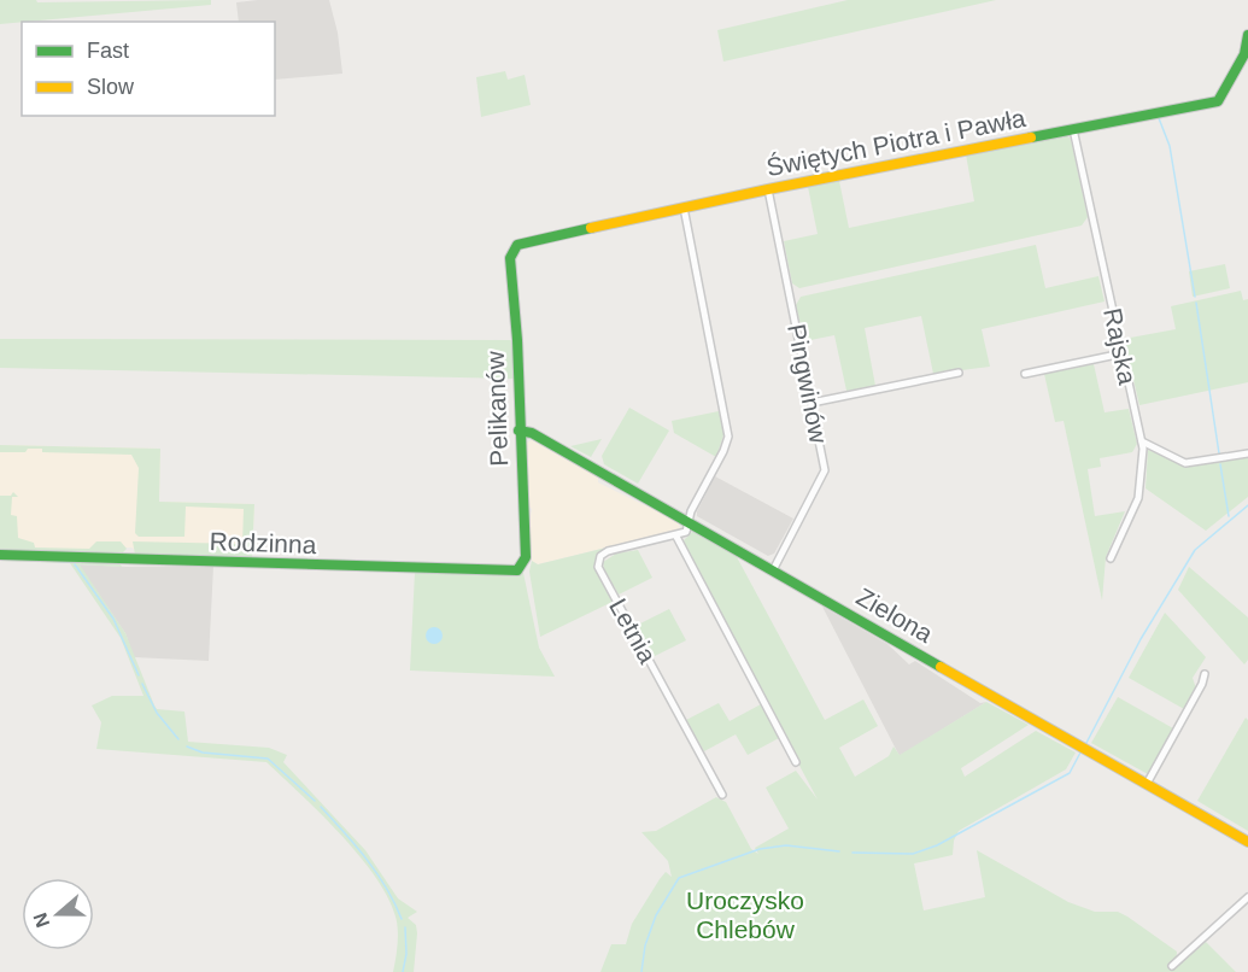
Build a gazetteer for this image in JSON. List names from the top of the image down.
{
  "streets": {
    "street": [
      "Świętych Piotra i Pawła",
      "Rajska",
      "Pingwinów",
      "Pelikanów",
      "Rodzinna",
      "Zielona",
      "Letnia"
    ]
  },
  "crossings": [
    ["Świętych Piotra i Pawła", "Rajska"],
    ["Świętych Piotra i Pawła", "Pingwinów"],
    ["Świętych Piotra i Pawła", "Pelikanów"],
    ["Pingwinów", "Zielona"],
    ["Pelikanów", "Rodzinna"],
    ["Pelikanów", "Zielona"]
  ],
  "parks": ["Uroczysko Chlebów"],
  "legend": ["Fast", "Slow"],
  "north": "left"
}
